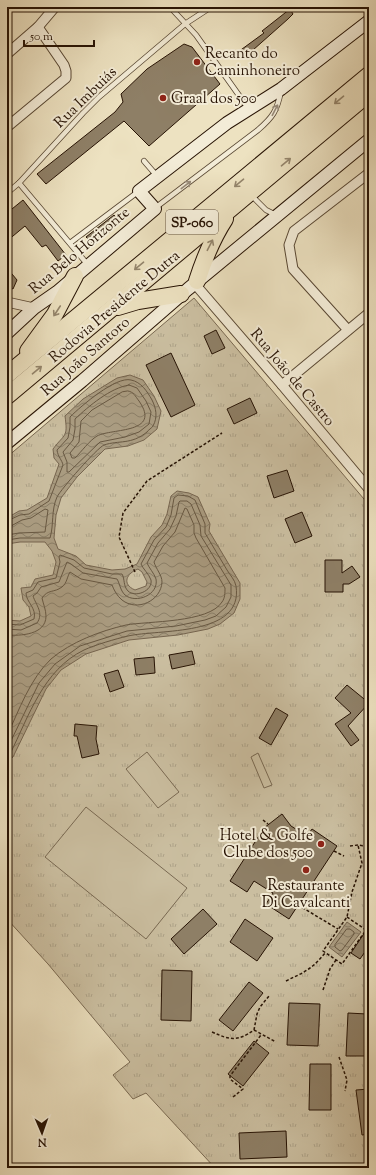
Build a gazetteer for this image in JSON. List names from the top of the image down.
{
  "streets": {
    "highway": ["SP-060", "Rodovia Presidente Dutra"],
    "street": ["Rua Belo Horizonte", "Rua João Santoro", "Rua João de Castro"],
    "lane": ["Rua Imbuiás"]
  },
  "crossings": [
    ["Rua João Santoro", "Rua João de Castro"]
  ],
  "places": [
    "Recanto do Caminhoneiro",
    "Graal dos 500",
    "Hotel & Golfe Clube dos 500",
    "Restaurante Di Cavalcanti"
  ],
  "scale_bar": "50 m",
  "north": "bottom"
}
